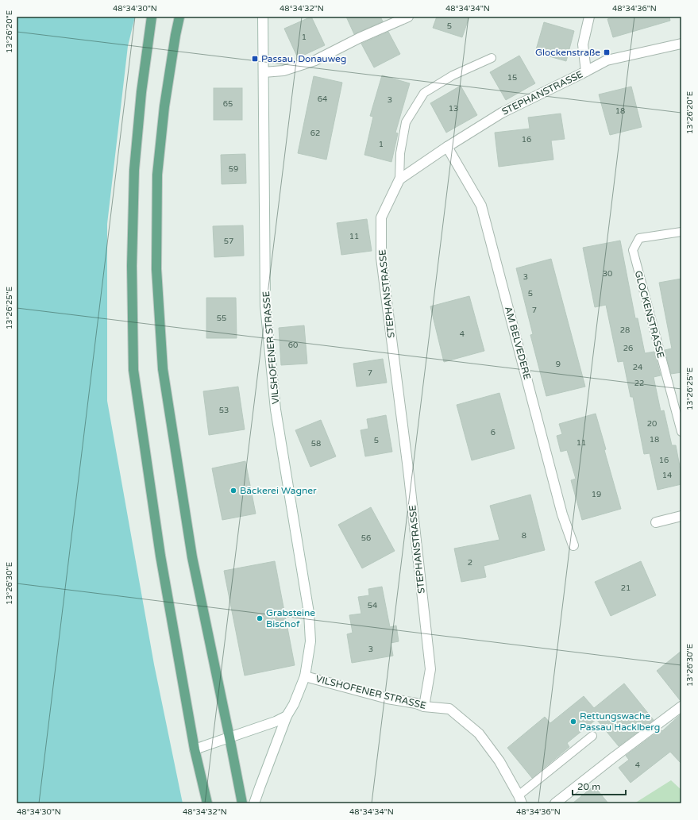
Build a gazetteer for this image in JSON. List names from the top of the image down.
{
  "streets": {
    "street": ["STEPHANSTRASSE", "AM BELVEDERE", "VILSHOFENER STRASSE"],
    "lane": ["GLOCKENSTRASSE"]
  },
  "crossings": [
    ["STEPHANSTRASSE", "AM BELVEDERE"],
    ["STEPHANSTRASSE", "VILSHOFENER STRASSE"]
  ],
  "places": {
    "transit": ["Glockenstraße", "Passau, Donauweg"],
    "other": ["Bäckerei Wagner", "Grabsteine Bischof", "Rettungswache Passau Hacklberg"]
  },
  "house_numbers": [
    "5",
    "1",
    "15",
    "64",
    "3",
    "65",
    "13",
    "18",
    "62",
    "16",
    "1",
    "59",
    "11",
    "57",
    "30",
    "3",
    "5",
    "7",
    "55",
    "28",
    "4",
    "60",
    "26",
    "9",
    "24",
    "7",
    "22",
    "53",
    "20",
    "6",
    "18",
    "5",
    "11",
    "58",
    "16",
    "14",
    "19",
    "8",
    "56",
    "2",
    "21",
    "54",
    "3",
    "4"
  ],
  "scale_bar": "20 m",
  "coordinates": [
    "48°34'30\"N",
    "48°34'32\"N",
    "48°34'34\"N",
    "48°34'36\"N",
    "13°26'20\"E",
    "13°26'25\"E",
    "13°26'30\"E"
  ]
}
